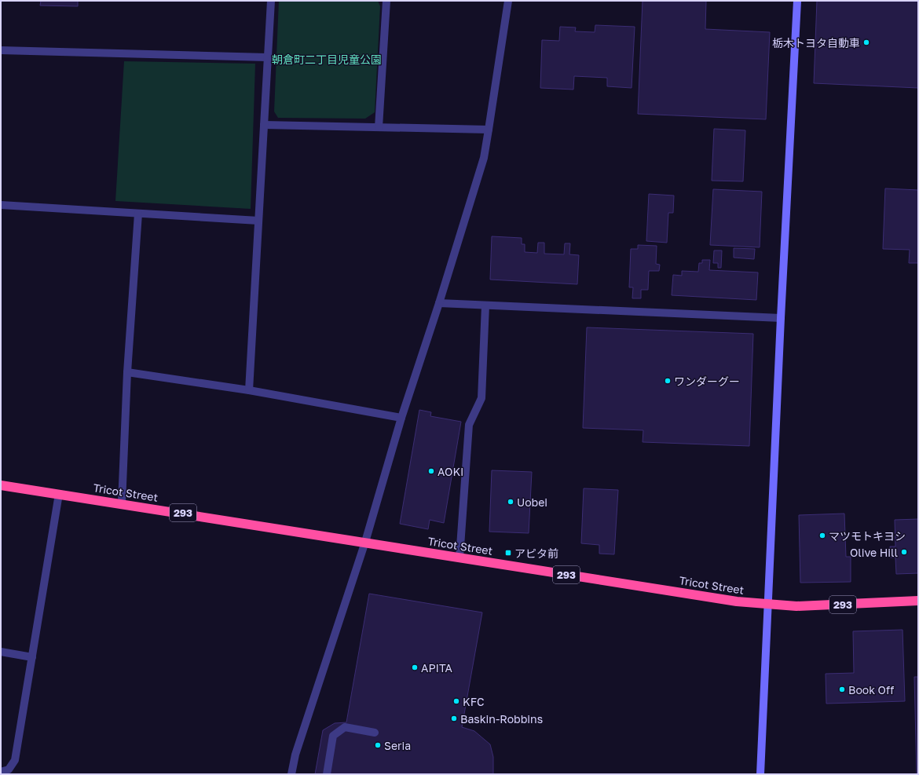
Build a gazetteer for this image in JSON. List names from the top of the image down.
{
  "streets": {
    "highway": ["Tricot Street", "293"]
  },
  "parks": ["朝倉町二丁目児童公園"],
  "places": {
    "other": [
      "栃木トヨタ自動車",
      "ワンダーグー",
      "AOKI",
      "Uobei",
      "マツモトキヨシ",
      "Olive Hill",
      "APITA",
      "Book Off",
      "KFC",
      "Baskin-Robbins",
      "Seria"
    ],
    "transit": ["アピタ前"]
  }
}
